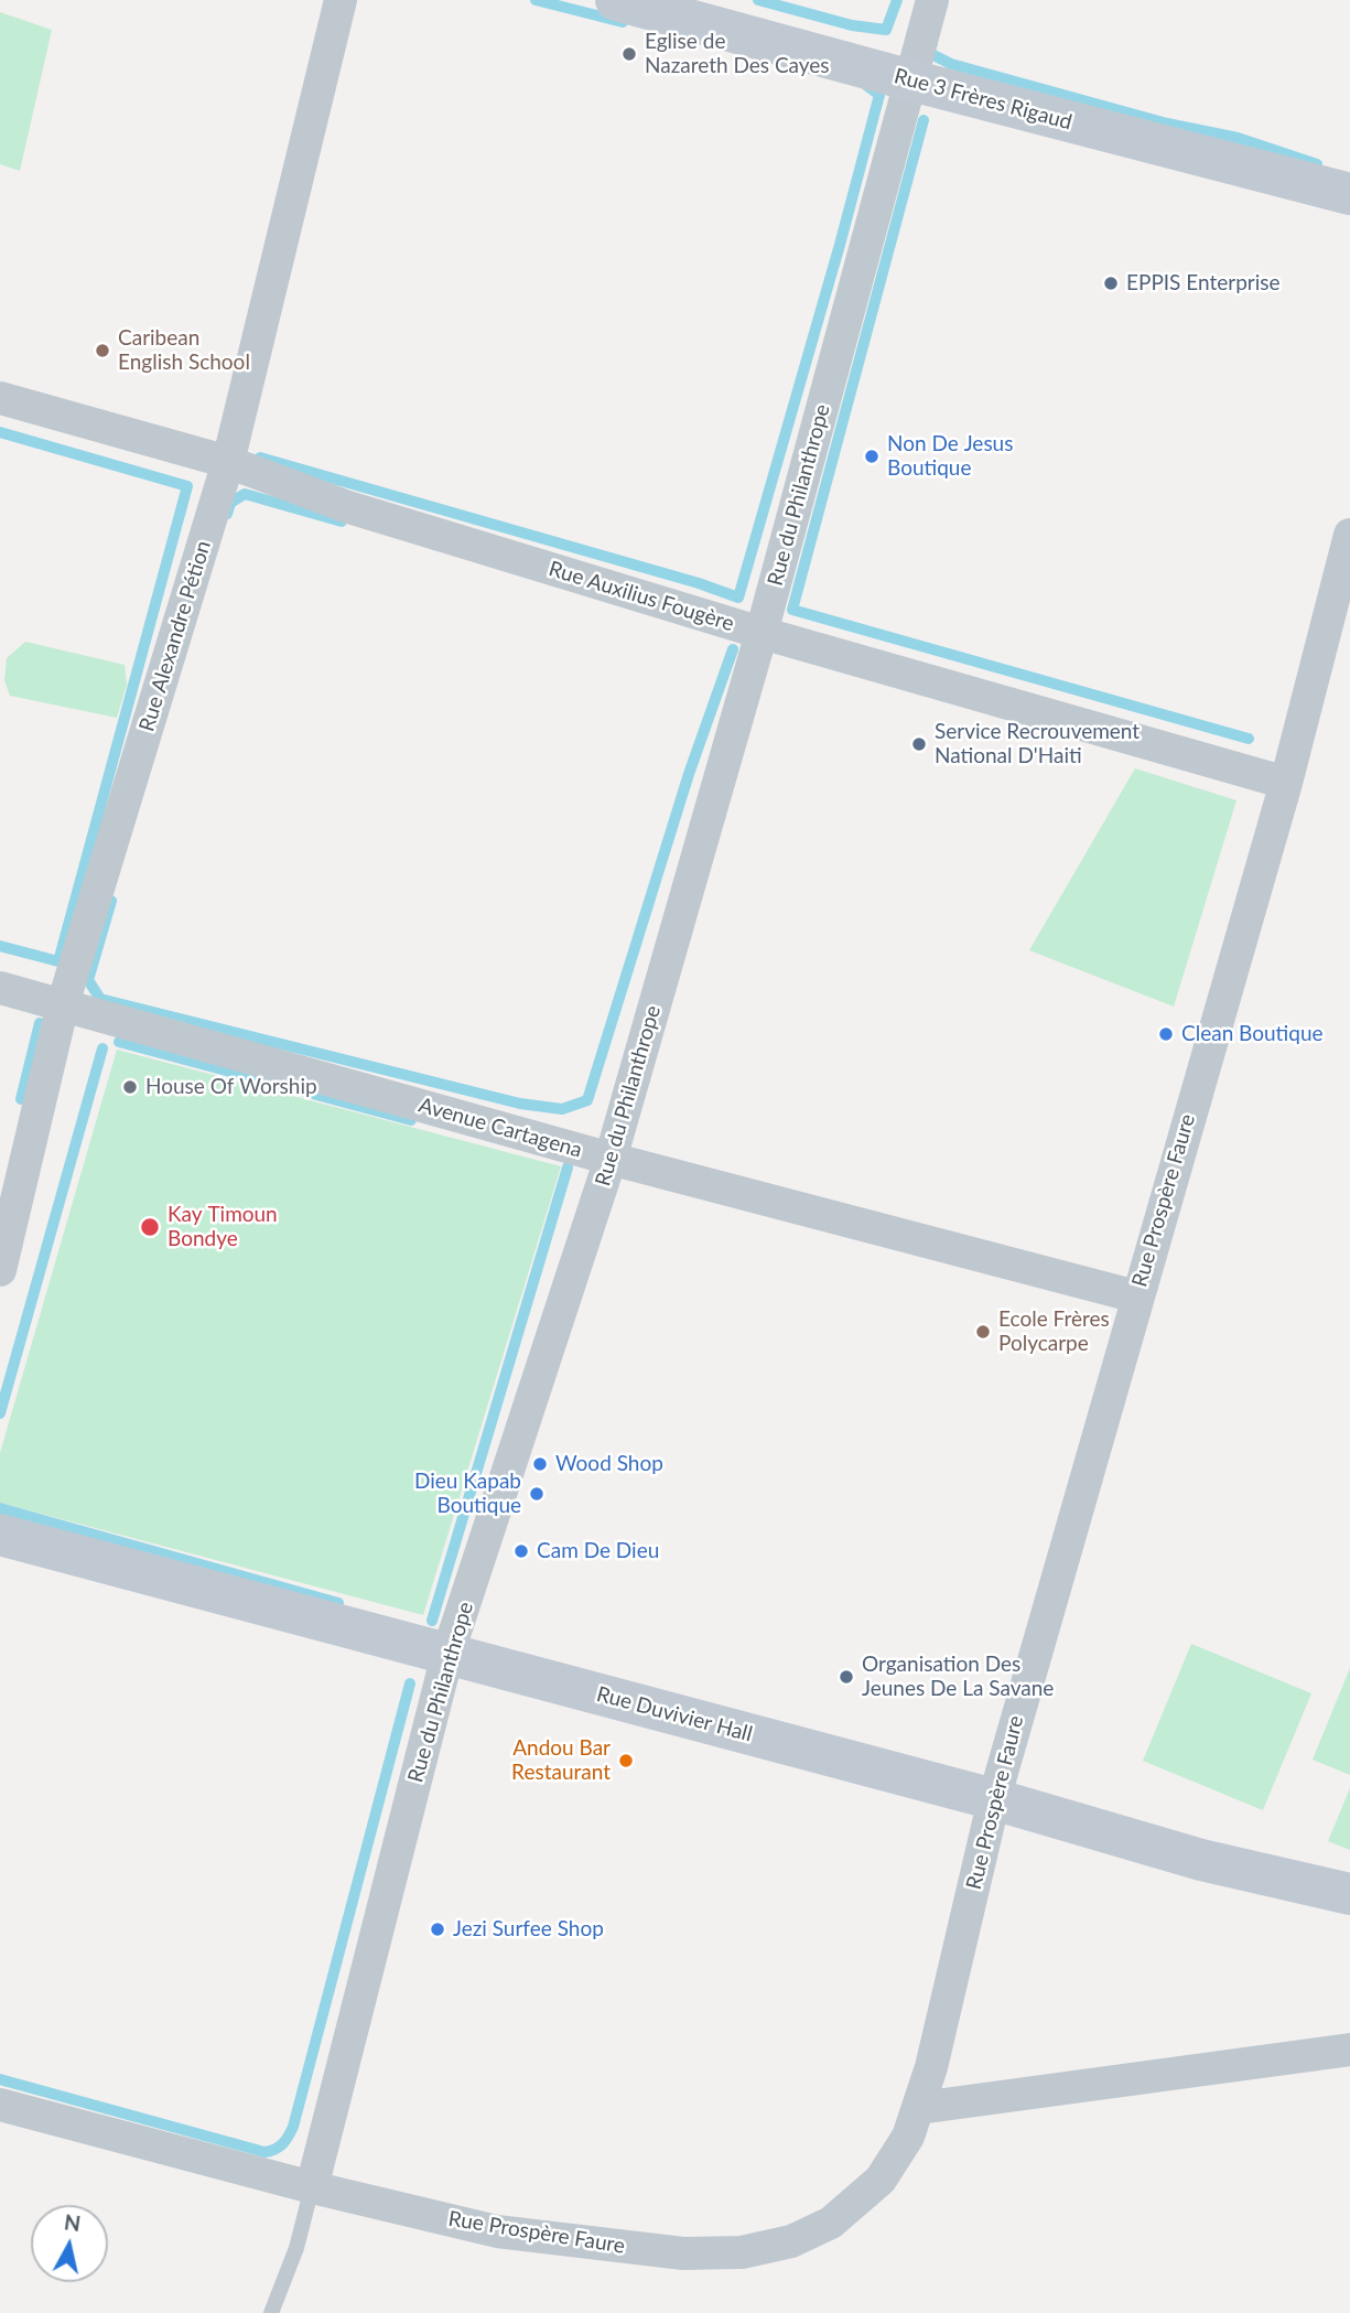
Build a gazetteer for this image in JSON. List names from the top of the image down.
{
  "streets": {
    "street": [
      "Rue 3 Frères Rigaud",
      "Rue du Philanthrope",
      "Rue Auxilius Fougère",
      "Rue Alexandre Pétion",
      "Avenue Cartagena",
      "Rue Prospère Faure",
      "Rue Duvivier Hall"
    ]
  },
  "crossings": [
    ["Rue 3 Frères Rigaud", "Rue du Philanthrope"],
    ["Rue du Philanthrope", "Rue Auxilius Fougère"],
    ["Rue du Philanthrope", "Avenue Cartagena"],
    ["Rue du Philanthrope", "Rue Prospère Faure"],
    ["Rue du Philanthrope", "Rue Duvivier Hall"],
    ["Rue Auxilius Fougère", "Rue Alexandre Pétion"],
    ["Rue Auxilius Fougère", "Rue Prospère Faure"],
    ["Rue Alexandre Pétion", "Avenue Cartagena"],
    ["Avenue Cartagena", "Rue Prospère Faure"],
    ["Rue Prospère Faure", "Rue Duvivier Hall"]
  ],
  "places": [
    "Eglise de Nazareth Des Cayes",
    "EPPIS Enterprise",
    "Caribean English School",
    "Non De Jesus Boutique",
    "Service Recrouvement National D'Haiti",
    "Clean Boutique",
    "House Of Worship",
    "Kay Timoun Bondye",
    "Ecole Frères Polycarpe",
    "Wood Shop",
    "Dieu Kapab Boutique",
    "Cam De Dieu",
    "Organisation Des Jeunes De La Savane",
    "Andou Bar Restaurant",
    "Jezi Surfee Shop"
  ],
  "north": "top"
}
